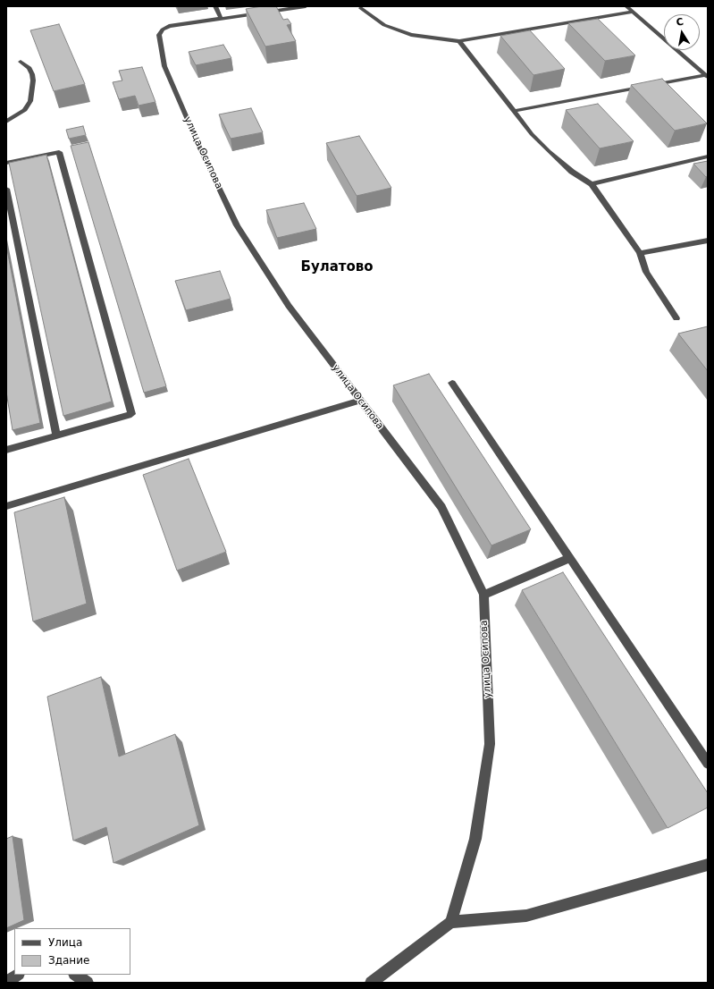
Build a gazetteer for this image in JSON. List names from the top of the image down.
{
  "streets": {
    "street": ["улица Осипова"]
  },
  "districts": ["Булатово"],
  "legend": ["Улица", "Здание"],
  "north": "top"
}
